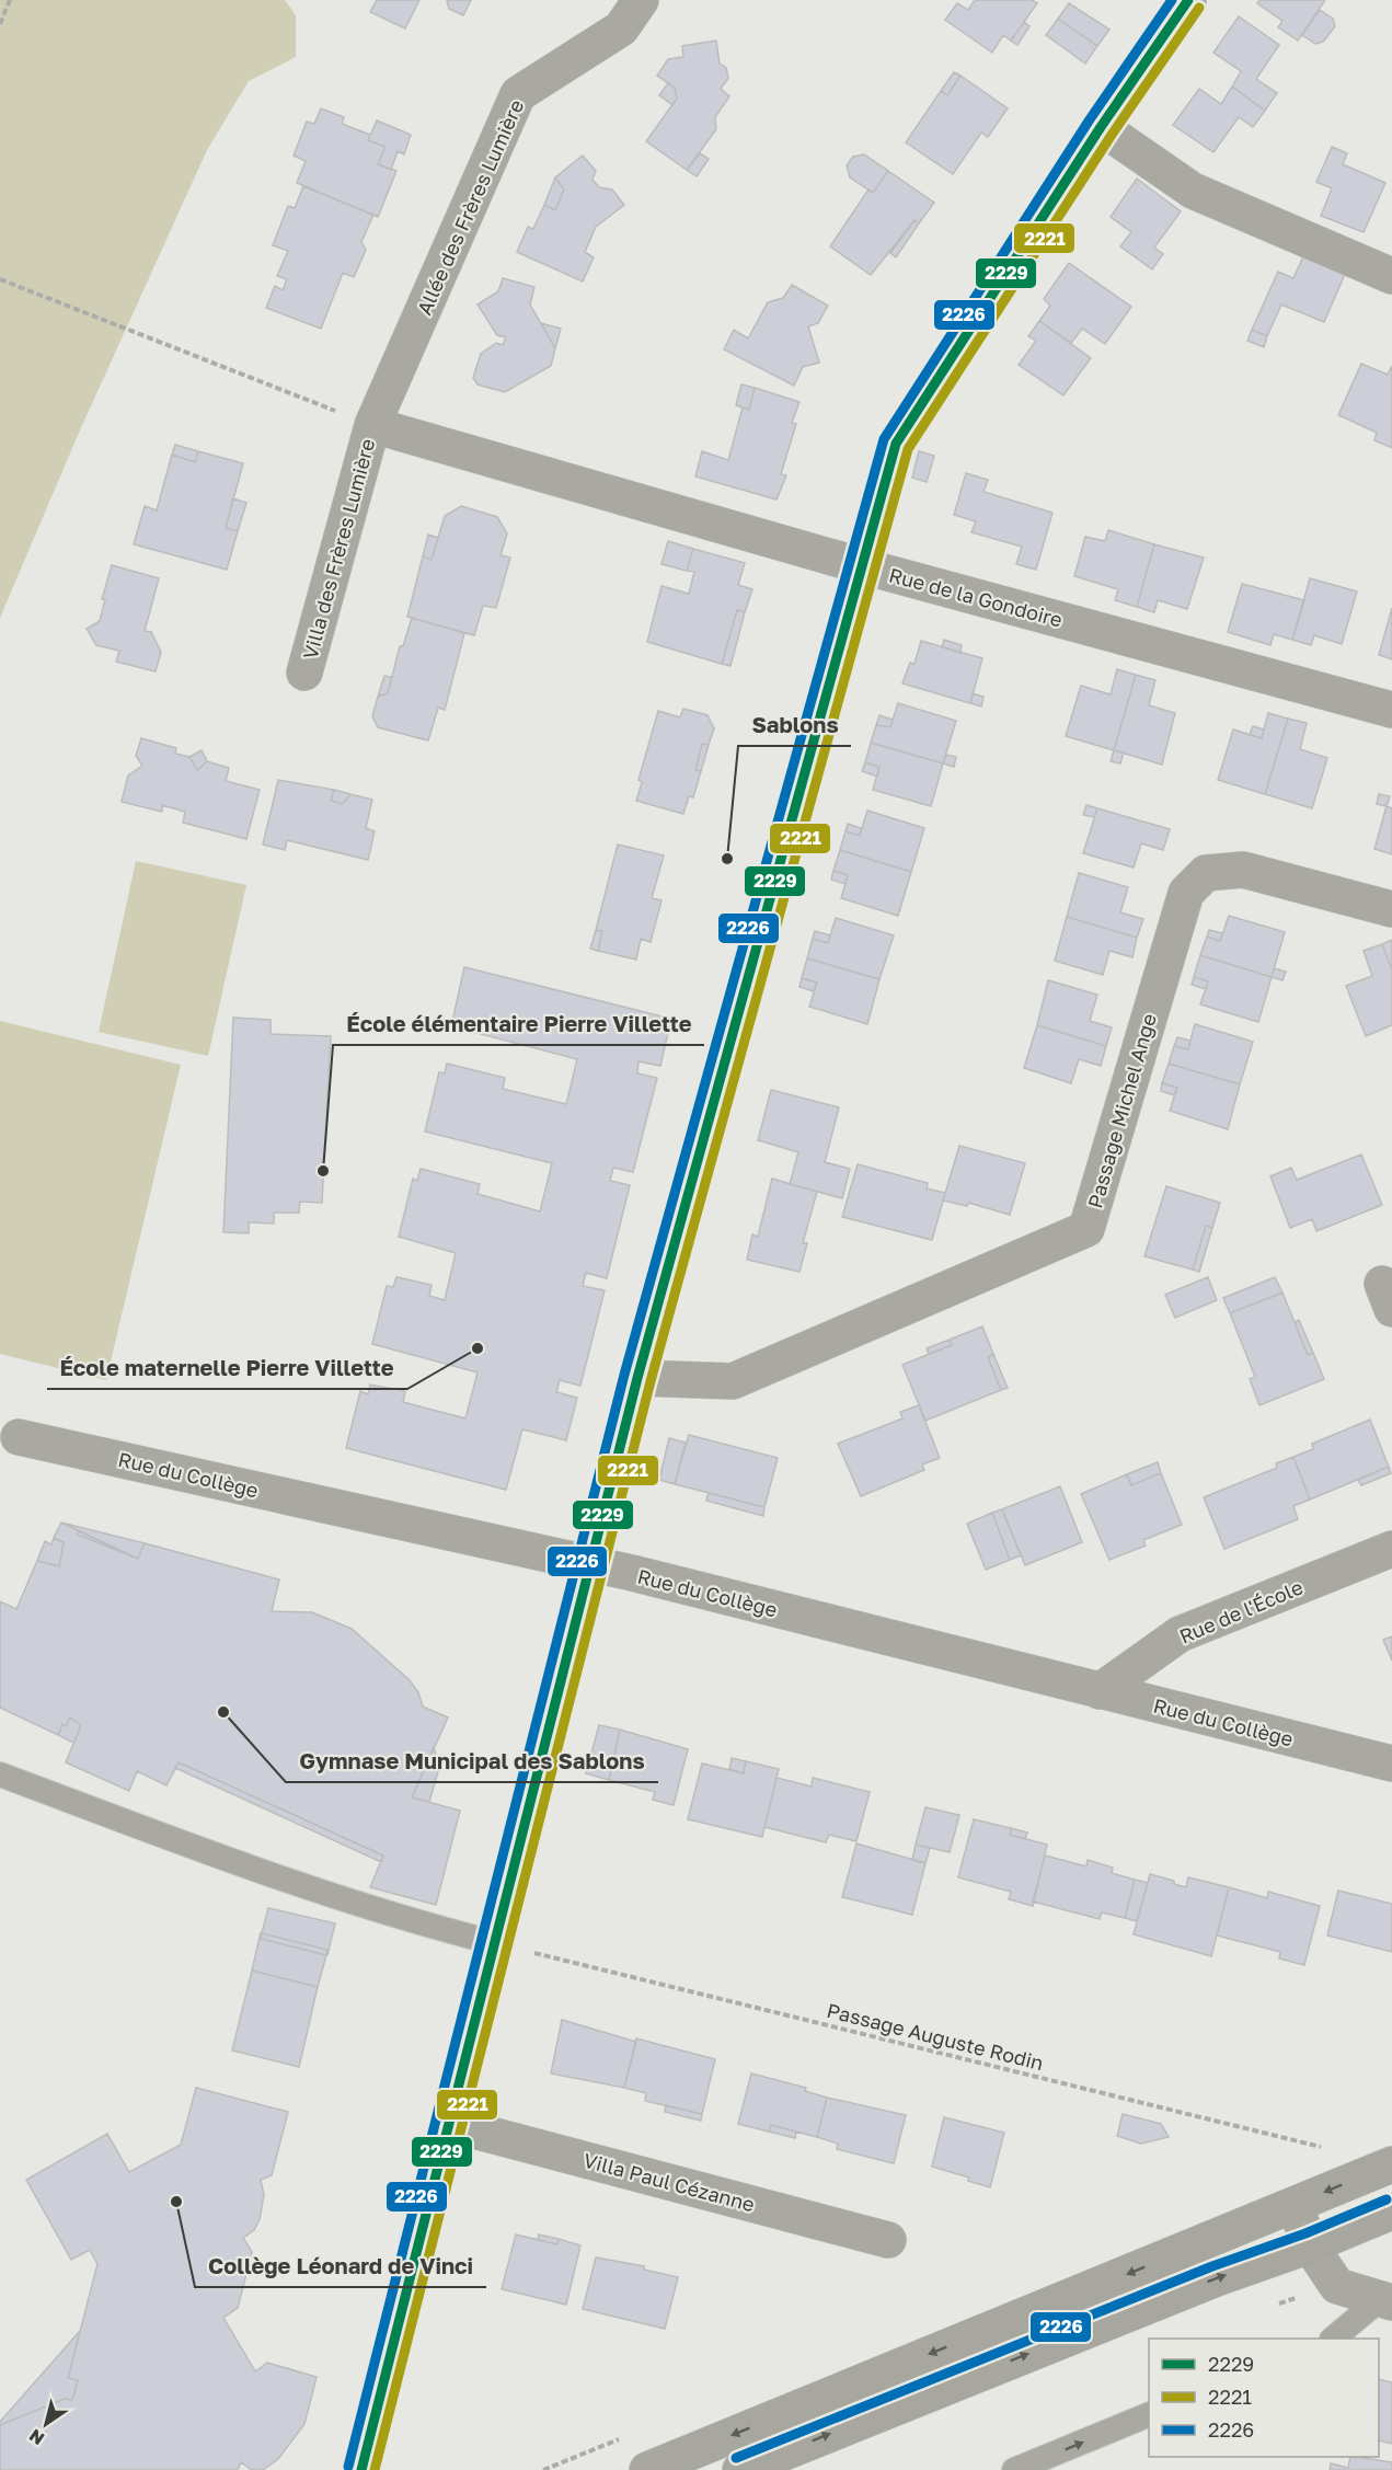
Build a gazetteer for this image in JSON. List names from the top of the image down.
{
  "streets": {
    "street": [
      "Allée des Frères Lumière",
      "Villa des Frères Lumière",
      "Rue de la Gondoire",
      "Passage Michel Ange",
      "Rue du Collège",
      "Rue de l'École",
      "Villa Paul Cézanne"
    ],
    "path": ["Passage Auguste Rodin"]
  },
  "crossings": [
    ["Allée des Frères Lumière", "Villa des Frères Lumière"],
    ["Allée des Frères Lumière", "Rue de la Gondoire"],
    ["Villa des Frères Lumière", "Rue de la Gondoire"],
    ["Rue du Collège", "Rue de l'École"]
  ],
  "places": [
    "Sablons",
    "École élémentaire Pierre Villette",
    "École maternelle Pierre Villette",
    "Gymnase Municipal des Sablons",
    "Collège Léonard de Vinci"
  ],
  "lines": ["transit line 2229", "transit line 2226", "transit line 2221"],
  "legend": ["2229", "2221", "2226"],
  "north": "bottom left"
}
